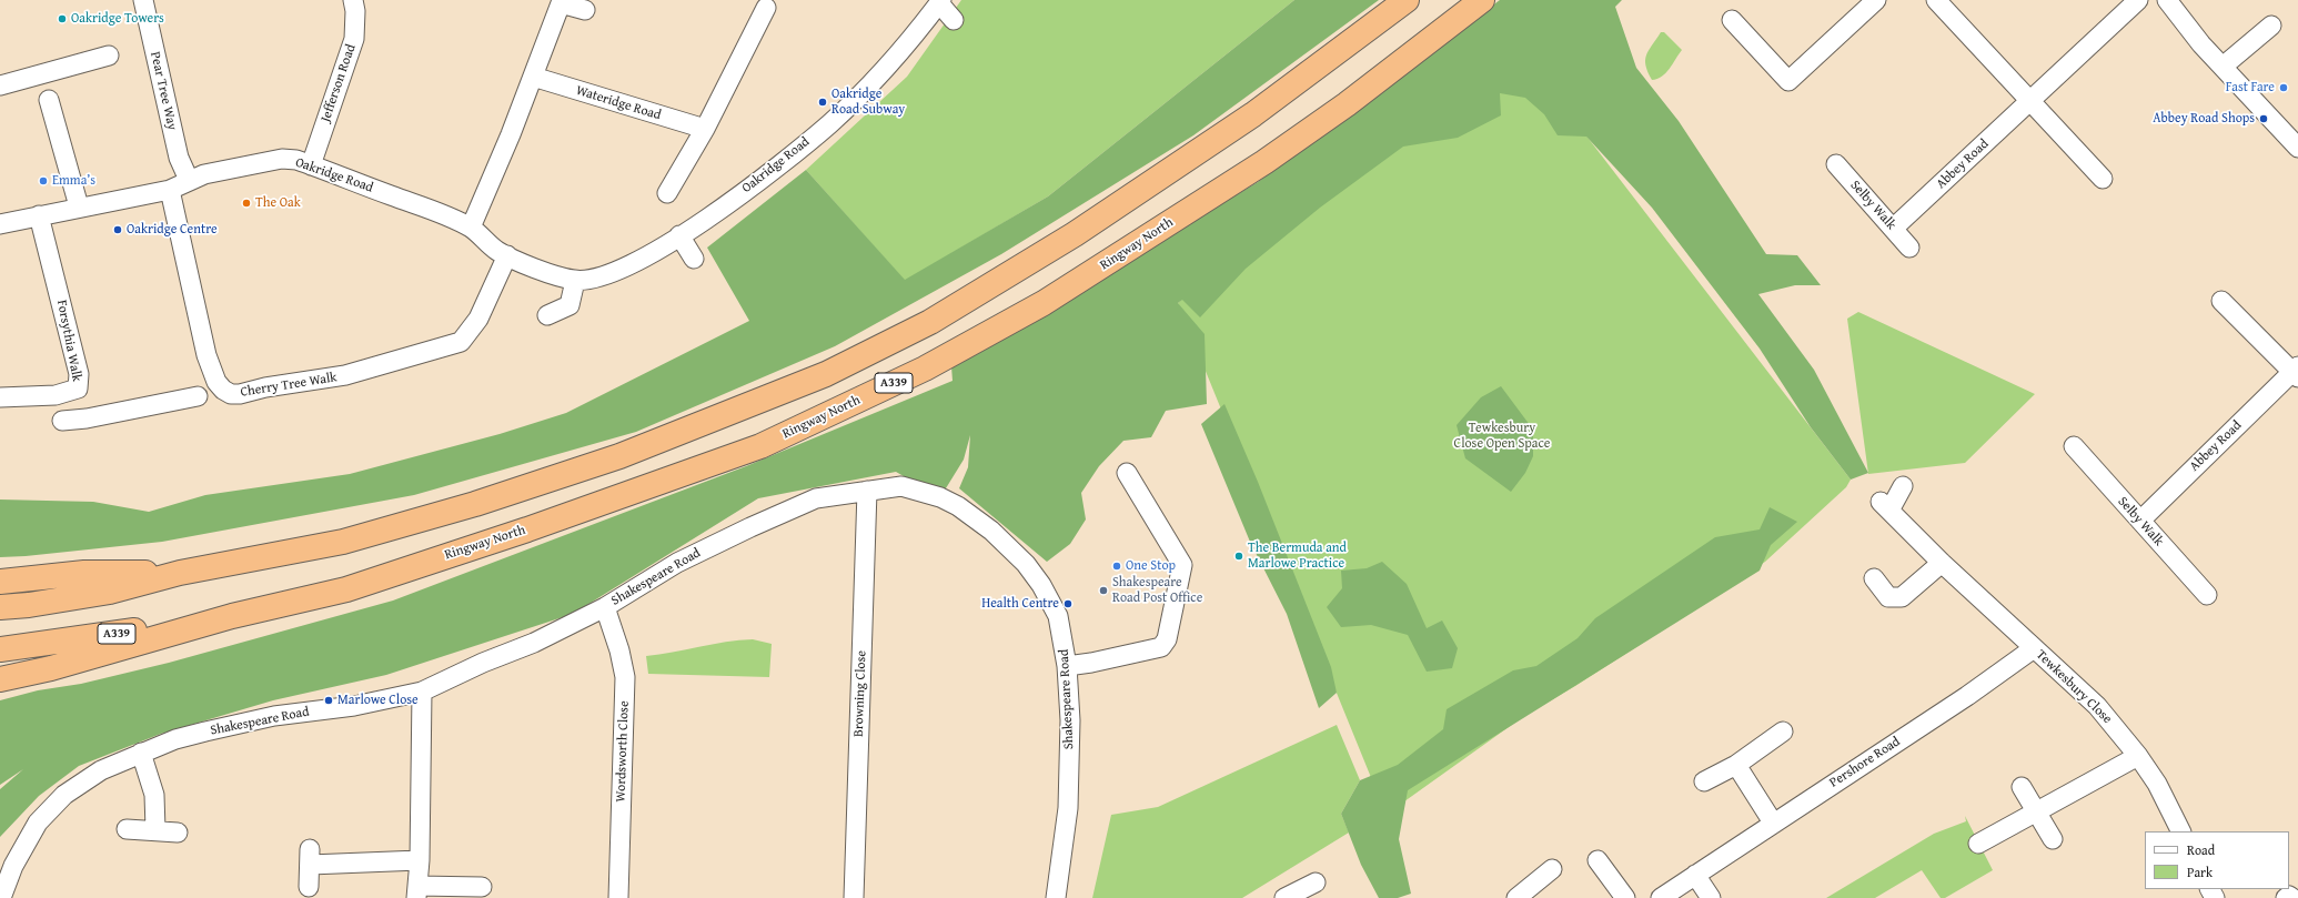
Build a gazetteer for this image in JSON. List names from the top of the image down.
{
  "streets": {
    "highway": ["Ringway North", "A339"],
    "street": [
      "Jefferson Road",
      "Pear Tree Way",
      "Wateridge Road",
      "Abbey Road",
      "Oakridge Road",
      "Selby Walk",
      "Forsythia Walk",
      "Cherry Tree Walk",
      "Shakespeare Road",
      "Tewkesbury Close",
      "Browning Close",
      "Wordsworth Close",
      "Pershore Road"
    ]
  },
  "crossings": [
    ["Jefferson Road", "Oakridge Road"],
    ["Pear Tree Way", "Oakridge Road"],
    ["Abbey Road", "Selby Walk"],
    ["Oakridge Road", "Forsythia Walk"],
    ["Oakridge Road", "Cherry Tree Walk"],
    ["Ringway North", "A339"],
    ["Shakespeare Road", "Browning Close"],
    ["Shakespeare Road", "Wordsworth Close"],
    ["Tewkesbury Close", "Pershore Road"]
  ],
  "parks": ["Tewkesbury Close Open Space"],
  "places": [
    "Oakridge Towers",
    "Fast Fare",
    "Oakridge Road Subway",
    "Abbey Road Shops",
    "Emma’s",
    "The Oak",
    "Oakridge Centre",
    "The Bermuda and Marlowe Practice",
    "One Stop",
    "Shakespeare Road Post Office",
    "Health Centre",
    "Marlowe Close"
  ],
  "legend": ["Road", "Park"]
}
